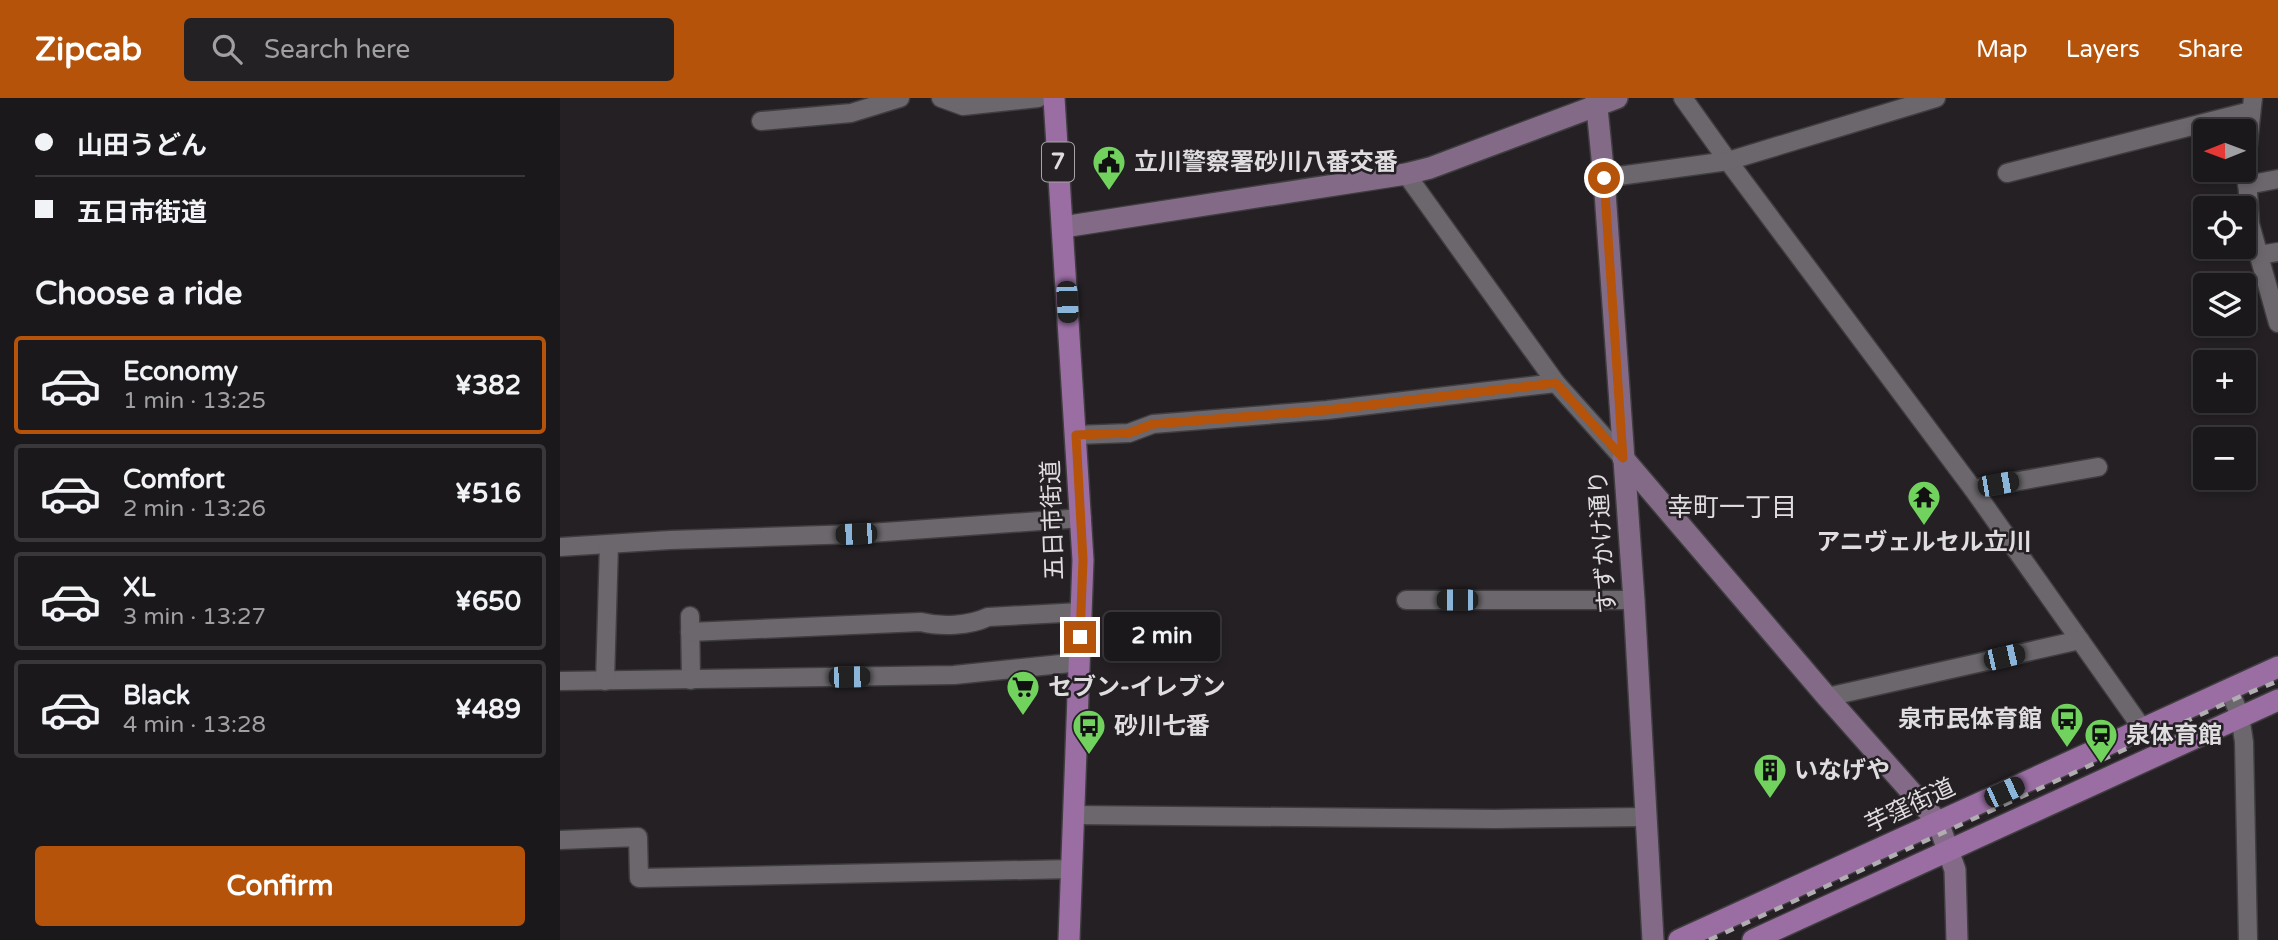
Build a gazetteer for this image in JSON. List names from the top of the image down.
{
  "streets": {
    "main road": ["7", "五日市街道", "芋窪街道"],
    "street": ["すずかけ通り"]
  },
  "districts": ["幸町一丁目"],
  "places": {
    "public building": ["立川警察署砂川八番交番"],
    "temple": ["アニヴェルセル立川"],
    "supermarket": ["セブン-イレブン"],
    "bus stop": ["泉市民体育館", "砂川七番"],
    "station": ["泉体育館"],
    "building": ["いなげや"]
  },
  "north": "left",
  "page": {
    "header": "Zipcab",
    "search": "Search here",
    "nav": ["Map", "Layers", "Share"],
    "banner": ["山田うどん", "五日市街道"],
    "map_buttons": ["+", "−"],
    "heading": "Choose a ride",
    "list": [
      {
        "name": "Economy",
        "note": "1 min · 13:25",
        "value": "¥382"
      },
      {
        "name": "Comfort",
        "note": "2 min · 13:26",
        "value": "¥516"
      },
      {
        "name": "XL",
        "note": "3 min · 13:27",
        "value": "¥650"
      },
      {
        "name": "Black",
        "note": "4 min · 13:28",
        "value": "¥489"
      }
    ],
    "bubble": "2 min",
    "buttons": "Confirm"
  }
}
